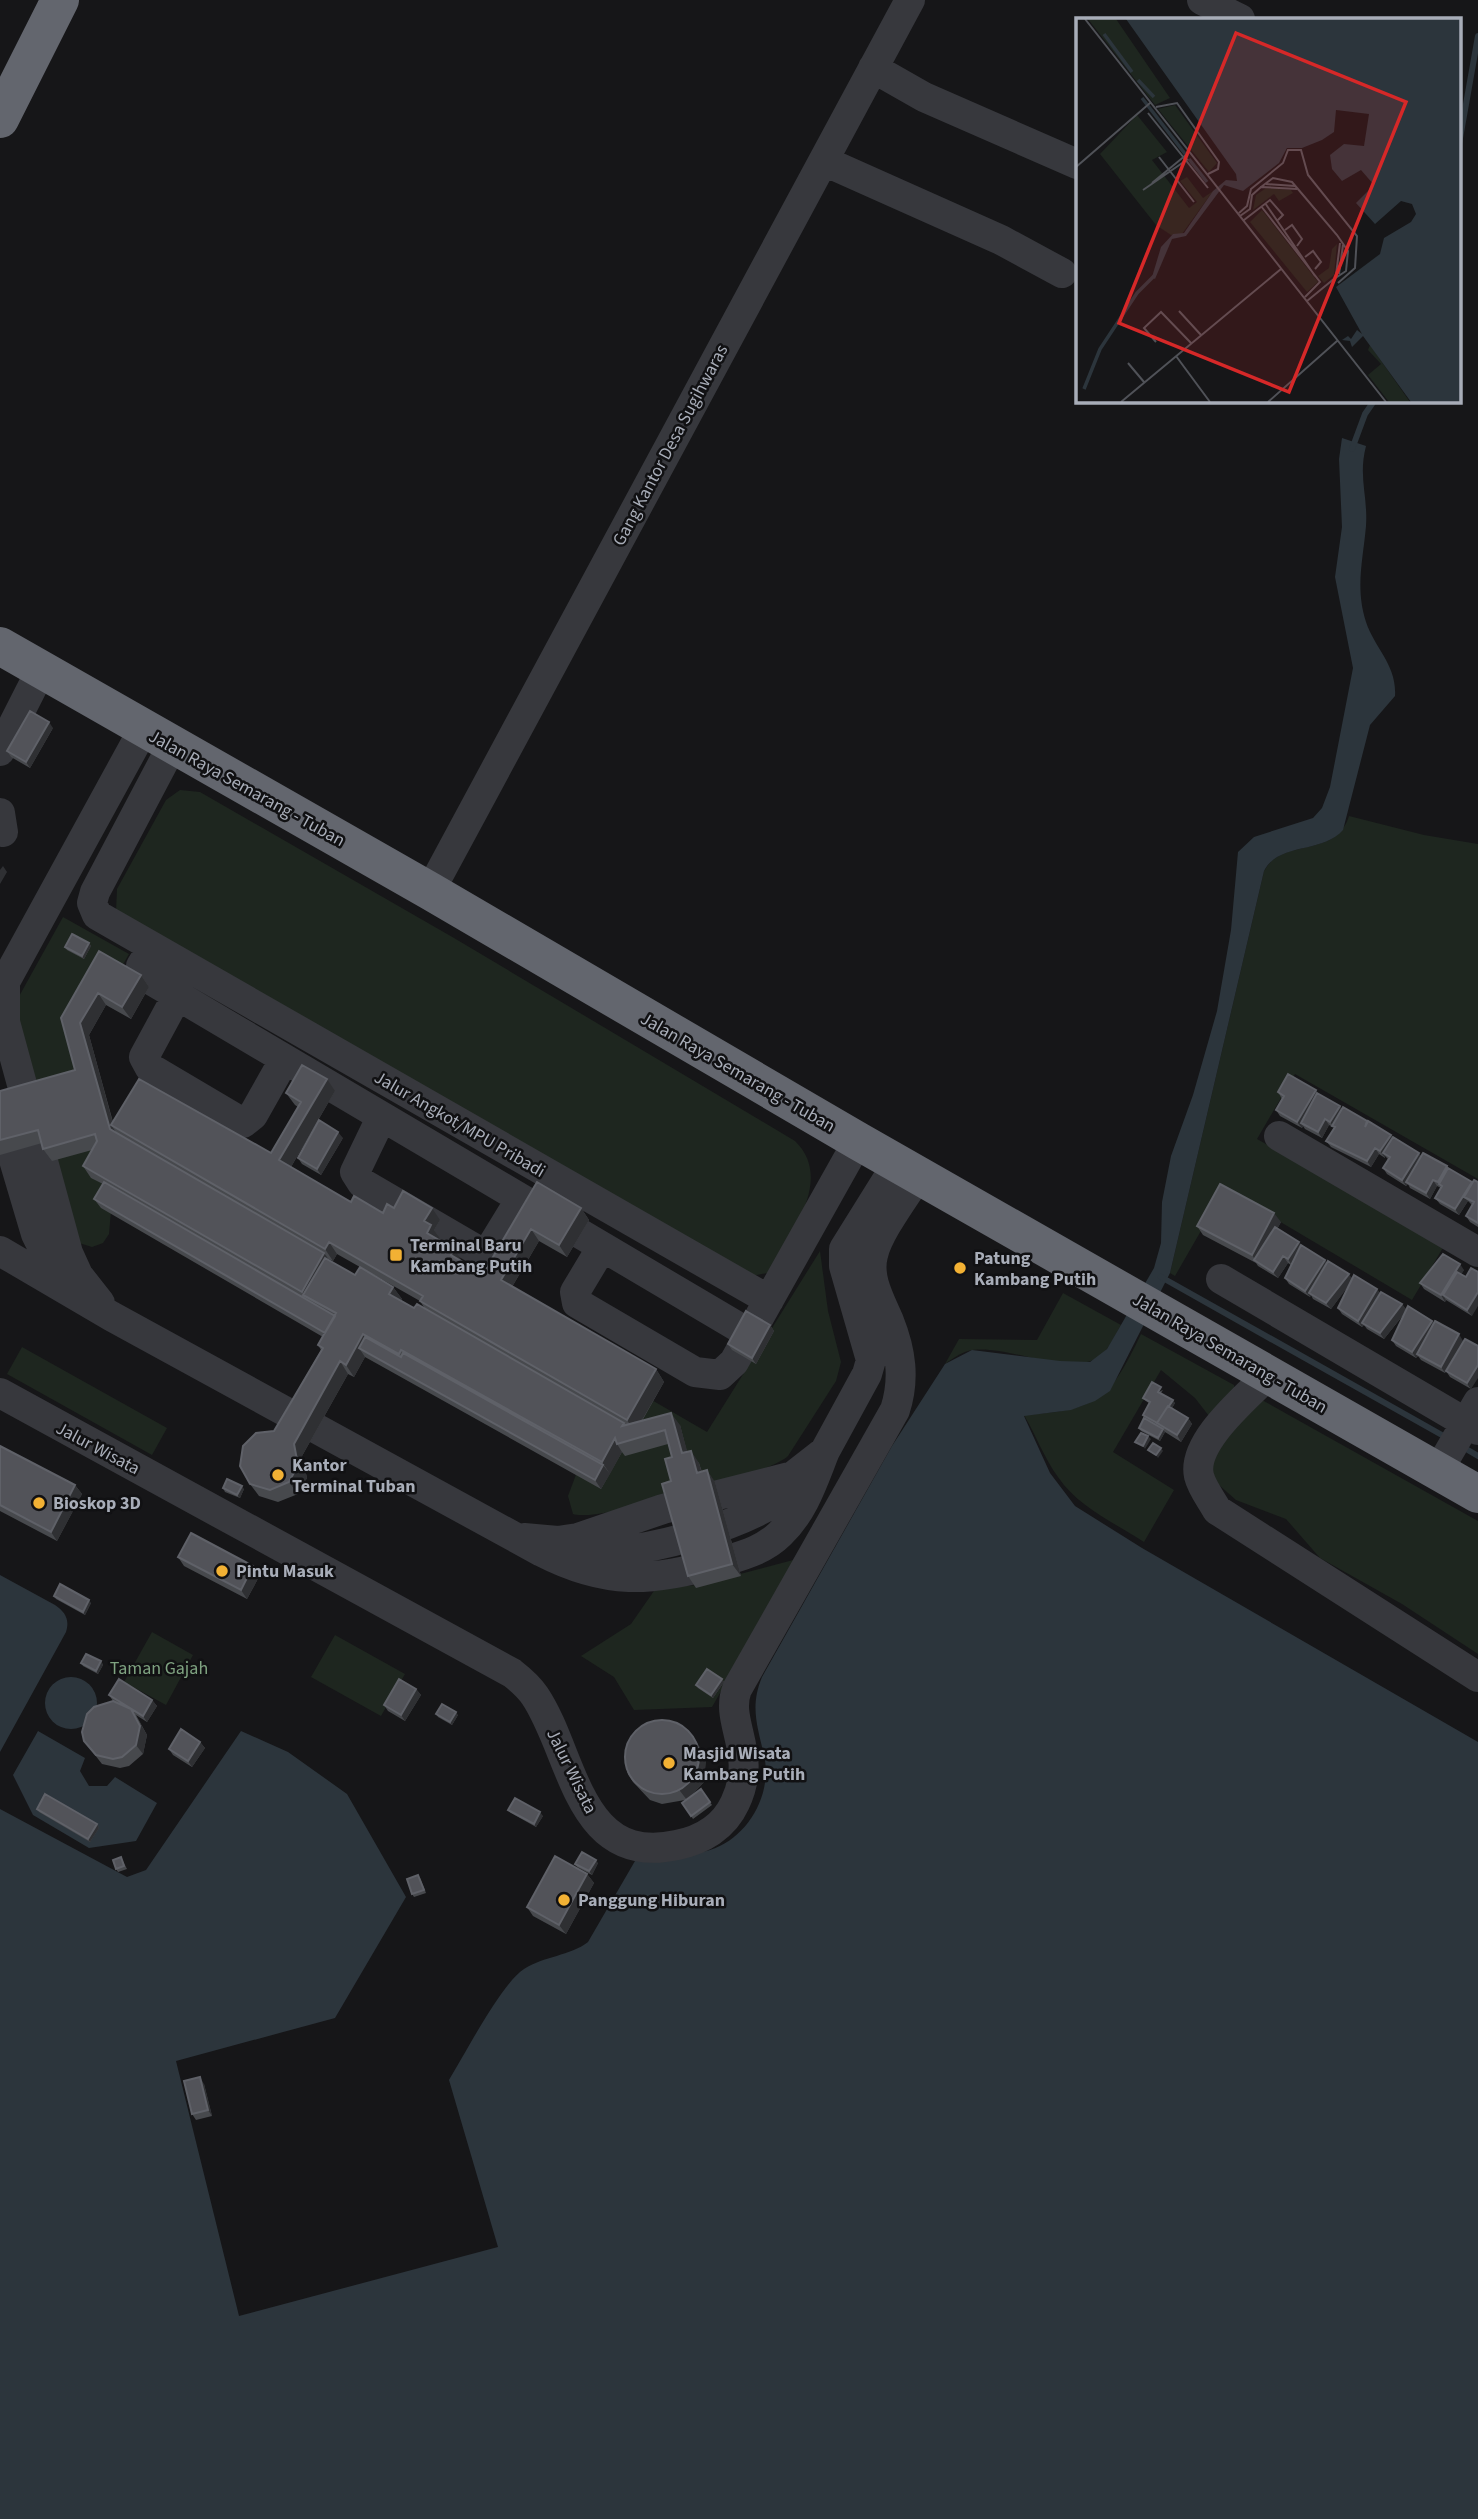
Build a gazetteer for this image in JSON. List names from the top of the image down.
{
  "streets": {
    "highway": ["Jalan Raya Semarang - Tuban"],
    "street": ["Gang Kantor Desa Sugihwaras", "Jalur Angkot/MPU Pribadi", "Jalur Wisata"]
  },
  "crossings": [
    ["Gang Kantor Desa Sugihwaras", "Jalan Raya Semarang - Tuban"],
    ["Jalan Raya Semarang - Tuban", "Jalur Angkot/MPU Pribadi"],
    ["Jalan Raya Semarang - Tuban", "Jalur Wisata"]
  ],
  "parks": ["Taman Gajah"],
  "places": {
    "transit": ["Terminal Baru Kambang Putih"],
    "other": [
      "Patung Kambang Putih",
      "Kantor Terminal Tuban",
      "Bioskop 3D",
      "Pintu Masuk",
      "Masjid Wisata Kambang Putih",
      "Panggung Hiburan"
    ]
  }
}
